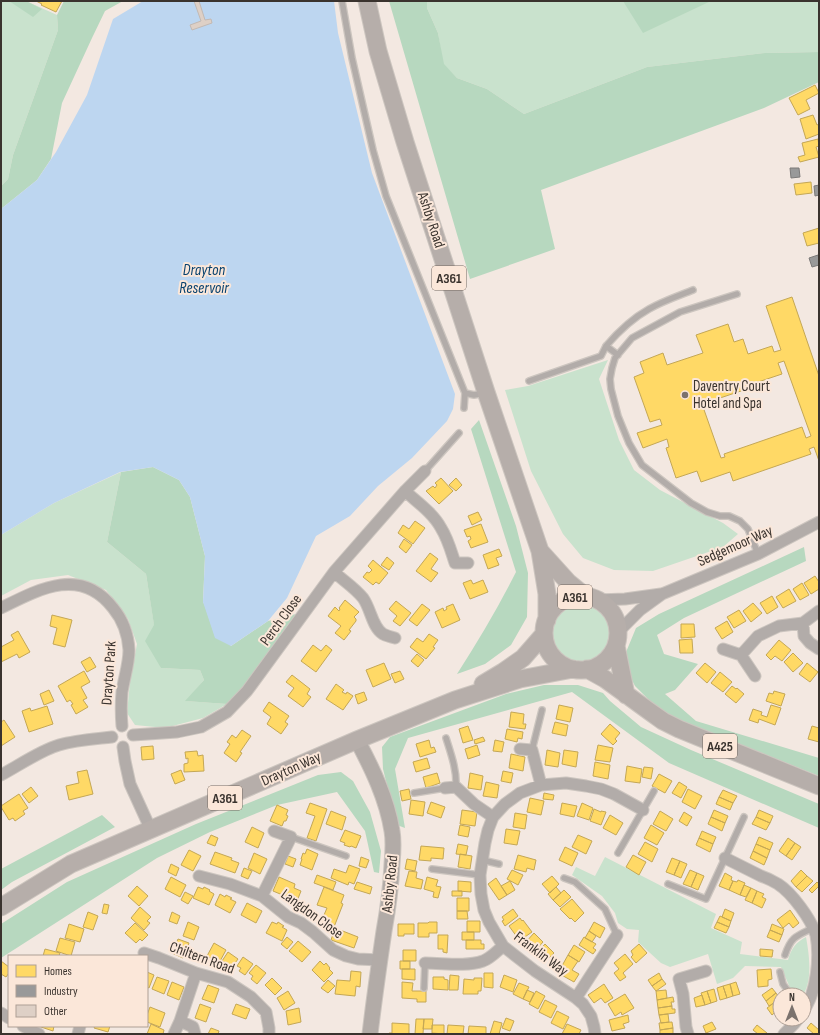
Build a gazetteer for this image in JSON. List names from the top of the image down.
{
  "streets": {
    "main road": [
      "Ashby Road",
      "A361",
      "A425",
      "Drayton Way"
    ],
    "street": [
      "Sedgemoor Way",
      "Perch Close",
      "Drayton Park",
      "Langdon Close",
      "Franklin Way",
      "Chiltern Road"
    ]
  },
  "crossings": [
    ["Ashby Road", "A361"],
    ["Ashby Road", "Sedgemoor Way"],
    ["Ashby Road", "A425"],
    ["Ashby Road", "Drayton Way"],
    ["Ashby Road", "Langdon Close"],
    ["A361", "Sedgemoor Way"],
    ["A361", "A425"],
    ["A361", "Drayton Way"],
    ["Sedgemoor Way", "A425"],
    ["Sedgemoor Way", "Drayton Way"],
    ["Perch Close", "Drayton Park"],
    ["A425", "Drayton Way"]
  ],
  "water": ["Drayton Reservoir"],
  "places": ["Daventry Court Hotel and Spa"],
  "legend": ["Homes", "Industry", "Other"],
  "north": "top"
}
